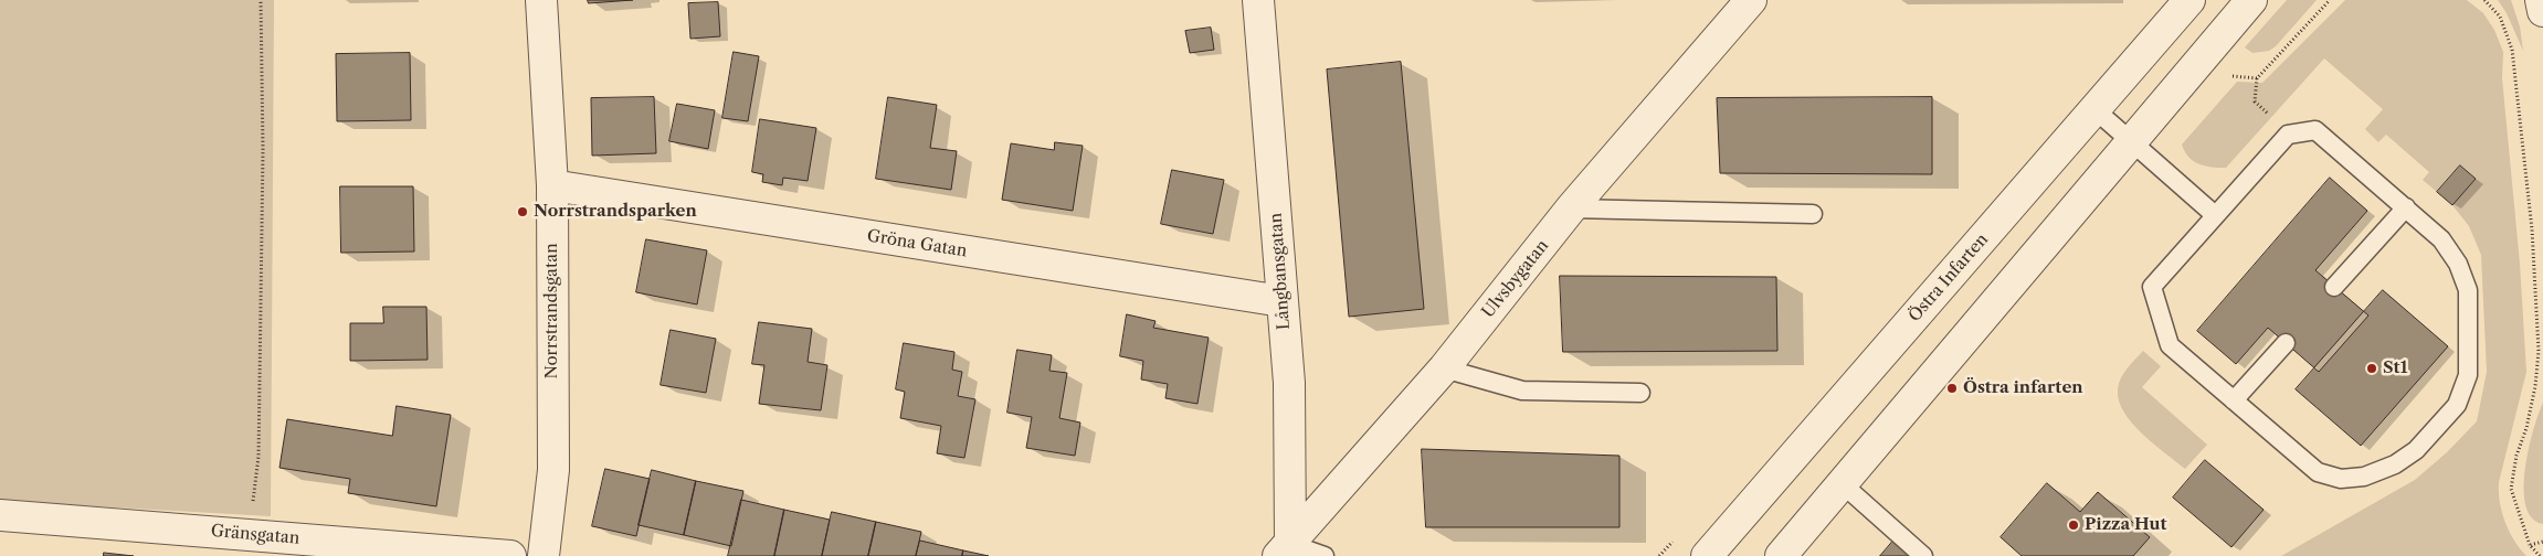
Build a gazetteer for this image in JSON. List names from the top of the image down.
{
  "streets": {
    "street": [
      "Gröna Gatan",
      "Långbansgatan",
      "Östra Infarten",
      "Ulvsbygatan",
      "Norrstrandsgatan",
      "Gränsgatan"
    ]
  },
  "crossings": [
    ["Gröna Gatan", "Långbansgatan"],
    ["Gröna Gatan", "Norrstrandsgatan"],
    ["Långbansgatan", "Ulvsbygatan"]
  ],
  "places": [
    "Norrstrandsparken",
    "St1",
    "Östra infarten",
    "Pizza Hut"
  ]
}
